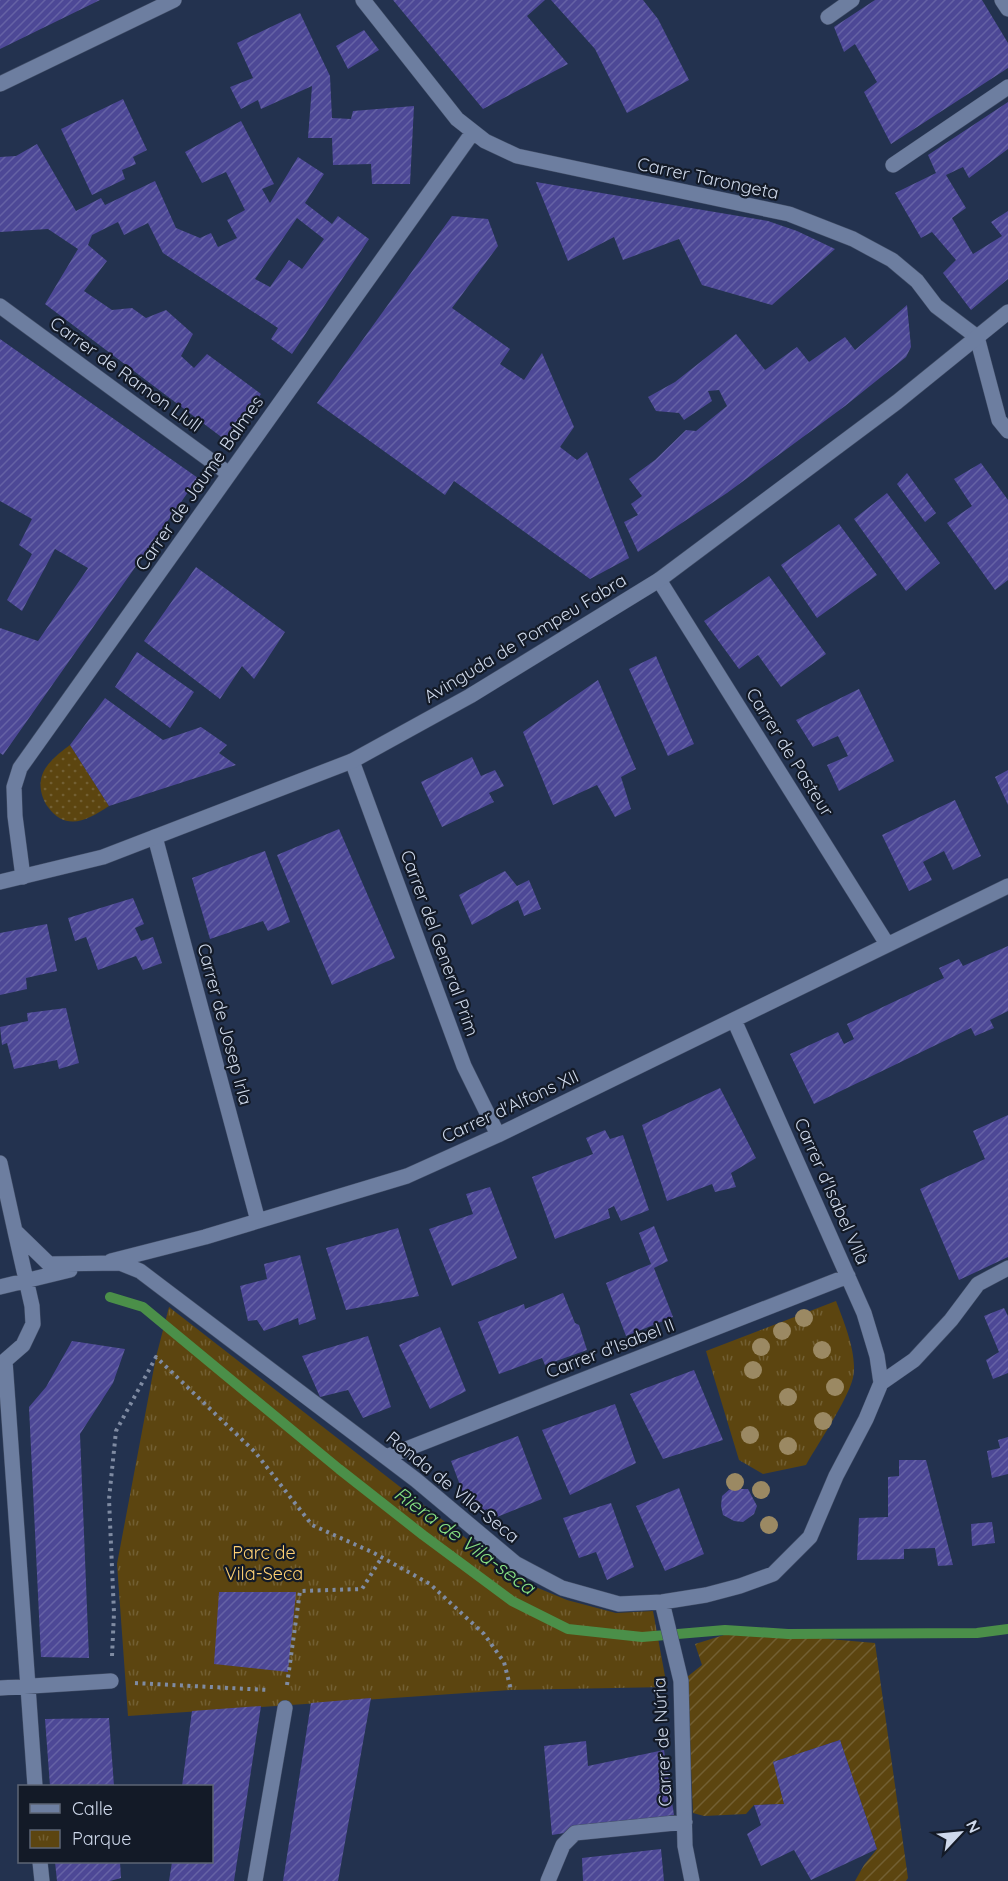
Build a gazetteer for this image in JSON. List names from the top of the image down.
{
  "streets": {
    "street": [
      "Carrer Tarongeta",
      "Carrer de Ramon Llull",
      "Carrer de Jaume Balmes",
      "Avinguda de Pompeu Fabra",
      "Carrer de Pasteur",
      "Carrer del General Prim",
      "Carrer de Josep Irla",
      "Carrer d'Alfons XII",
      "Carrer d'Isabel VIlà",
      "Carrer d'Isabel II",
      "Ronda de VIla-Seca",
      "Carrer de Núria"
    ]
  },
  "crossings": [
    ["Carrer Tarongeta", "Carrer de Jaume Balmes"],
    ["Carrer Tarongeta", "Avinguda de Pompeu Fabra"],
    ["Carrer de Ramon Llull", "Carrer de Jaume Balmes"],
    ["Carrer de Jaume Balmes", "Avinguda de Pompeu Fabra"],
    ["Avinguda de Pompeu Fabra", "Carrer de Pasteur"],
    ["Avinguda de Pompeu Fabra", "Carrer del General Prim"],
    ["Avinguda de Pompeu Fabra", "Carrer de Josep Irla"],
    ["Carrer de Pasteur", "Carrer d'Alfons XII"],
    ["Carrer del General Prim", "Carrer d'Alfons XII"],
    ["Carrer de Josep Irla", "Carrer d'Alfons XII"],
    ["Carrer d'Alfons XII", "Carrer d'Isabel VIlà"],
    ["Carrer d'Alfons XII", "Ronda de VIla-Seca"],
    ["Carrer d'Isabel VIlà", "Carrer d'Isabel II"],
    ["Carrer d'Isabel VIlà", "Ronda de VIla-Seca"],
    ["Carrer d'Isabel II", "Ronda de VIla-Seca"],
    ["Ronda de VIla-Seca", "Carrer de Núria"]
  ],
  "water": ["Riera de Vila-seca"],
  "parks": ["Parc de Vila-Seca"],
  "legend": ["Calle", "Parque"],
  "north": "top right"
}
